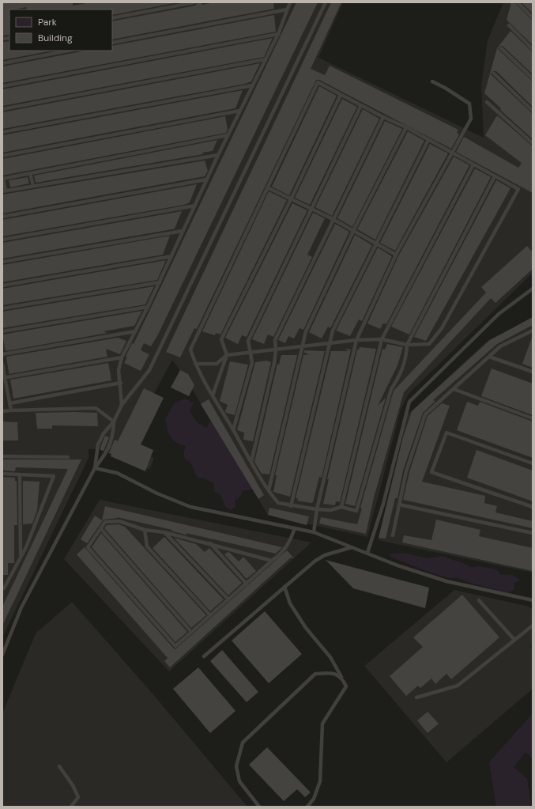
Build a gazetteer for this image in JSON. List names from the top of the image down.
{
  "legend": ["Park", "Building"]
}
